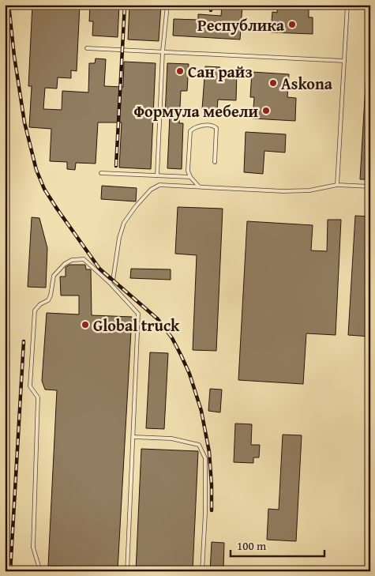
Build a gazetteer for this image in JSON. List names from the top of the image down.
{
  "places": [
    "Республика",
    "Сан райз",
    "Askona",
    "Формула мебели",
    "Global truck"
  ],
  "scale_bar": "100 m"
}
